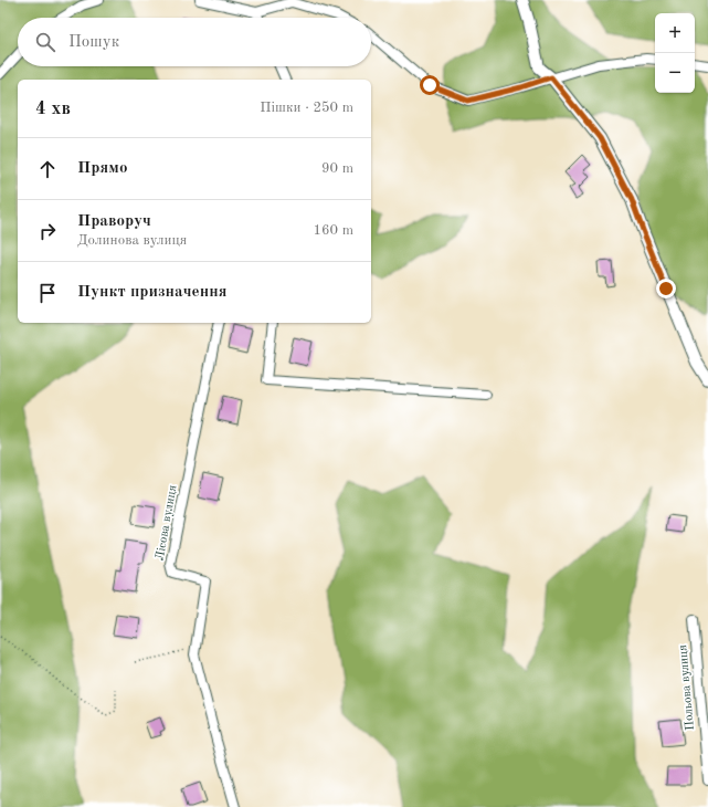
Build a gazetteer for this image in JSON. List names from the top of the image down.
{
  "streets": {
    "street": ["Лісова вулиця", "Польова вулиця"]
  },
  "page": {
    "map_buttons": ["+", "−"],
    "search": "Пошук",
    "heading": ["4 хв", "Пішки · 250 m"],
    "list": [
      ["Прямо", "90 m"],
      ["Праворуч", "Долинова вулиця", "160 m"],
      "Пункт призначення"
    ]
  }
}
